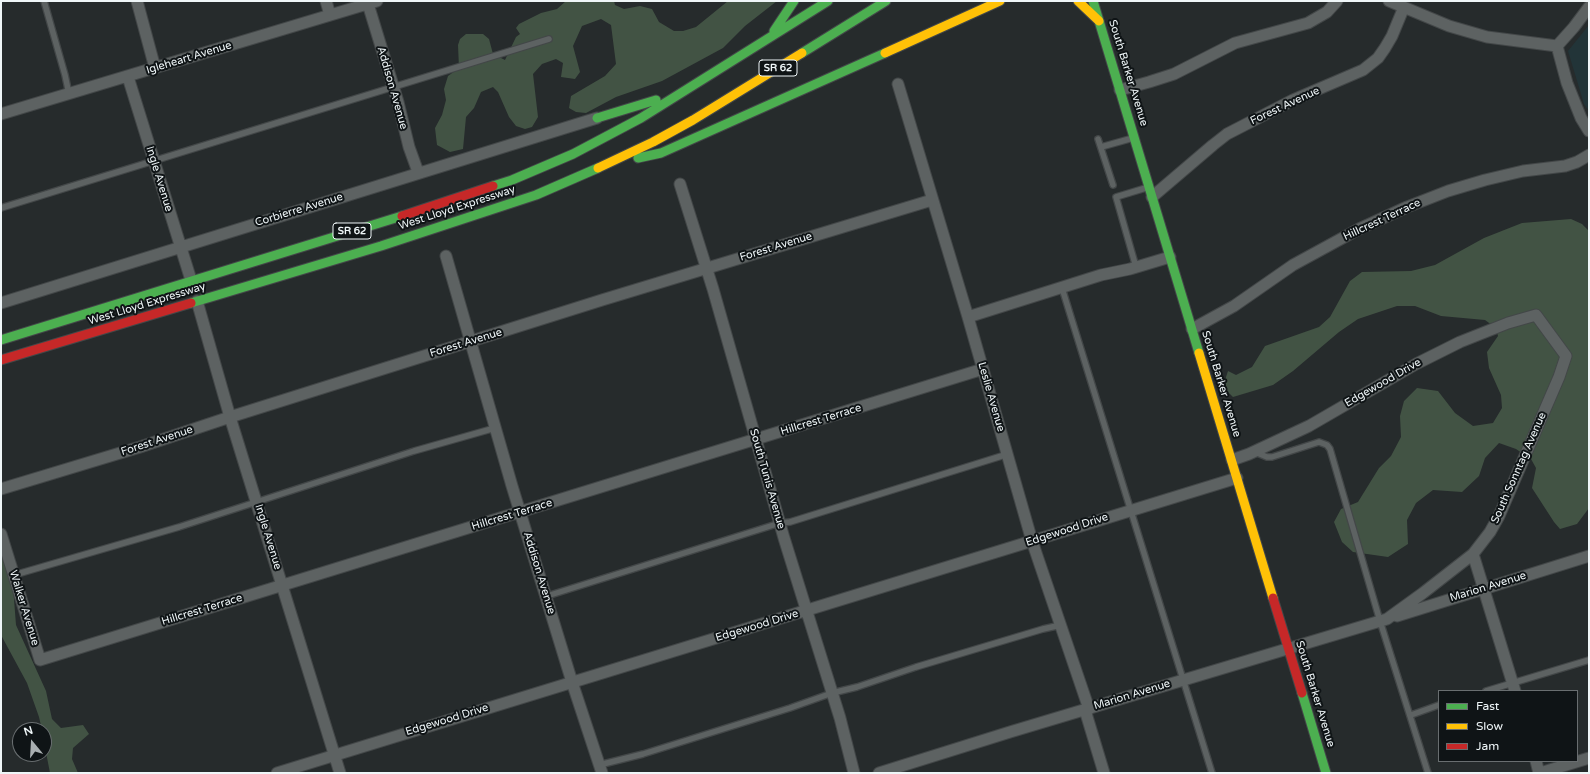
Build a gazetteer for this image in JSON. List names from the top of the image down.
{
  "streets": {
    "main road": ["SR 62", "South Barker Avenue", "West Lloyd Expressway"],
    "street": [
      "Igleheart Avenue",
      "Addison Avenue",
      "Forest Avenue",
      "Ingle Avenue",
      "Corbierre Avenue",
      "Hillcrest Terrace",
      "Edgewood Drive",
      "Leslie Avenue",
      "South Sonntag Avenue",
      "South Tunis Avenue",
      "Marion Avenue",
      "Walker Avenue"
    ]
  },
  "crossings": [
    ["Igleheart Avenue", "Addison Avenue"],
    ["Igleheart Avenue", "Ingle Avenue"],
    ["South Barker Avenue", "Forest Avenue"],
    ["South Barker Avenue", "Hillcrest Terrace"],
    ["South Barker Avenue", "Edgewood Drive"],
    ["South Barker Avenue", "Marion Avenue"],
    ["Addison Avenue", "Forest Avenue"],
    ["Addison Avenue", "Corbierre Avenue"],
    ["Addison Avenue", "Hillcrest Terrace"],
    ["Addison Avenue", "Edgewood Drive"],
    ["Forest Avenue", "Ingle Avenue"],
    ["Forest Avenue", "Leslie Avenue"],
    ["Forest Avenue", "South Tunis Avenue"],
    ["Ingle Avenue", "West Lloyd Expressway"],
    ["Ingle Avenue", "Corbierre Avenue"],
    ["Ingle Avenue", "Hillcrest Terrace"],
    ["Ingle Avenue", "Edgewood Drive"],
    ["Hillcrest Terrace", "Leslie Avenue"],
    ["Hillcrest Terrace", "South Tunis Avenue"],
    ["Hillcrest Terrace", "Walker Avenue"],
    ["Edgewood Drive", "Leslie Avenue"],
    ["Edgewood Drive", "South Sonntag Avenue"],
    ["Edgewood Drive", "South Tunis Avenue"],
    ["Leslie Avenue", "Marion Avenue"],
    ["South Sonntag Avenue", "Marion Avenue"]
  ],
  "legend": ["Fast", "Slow", "Jam"],
  "north": "top"
}
